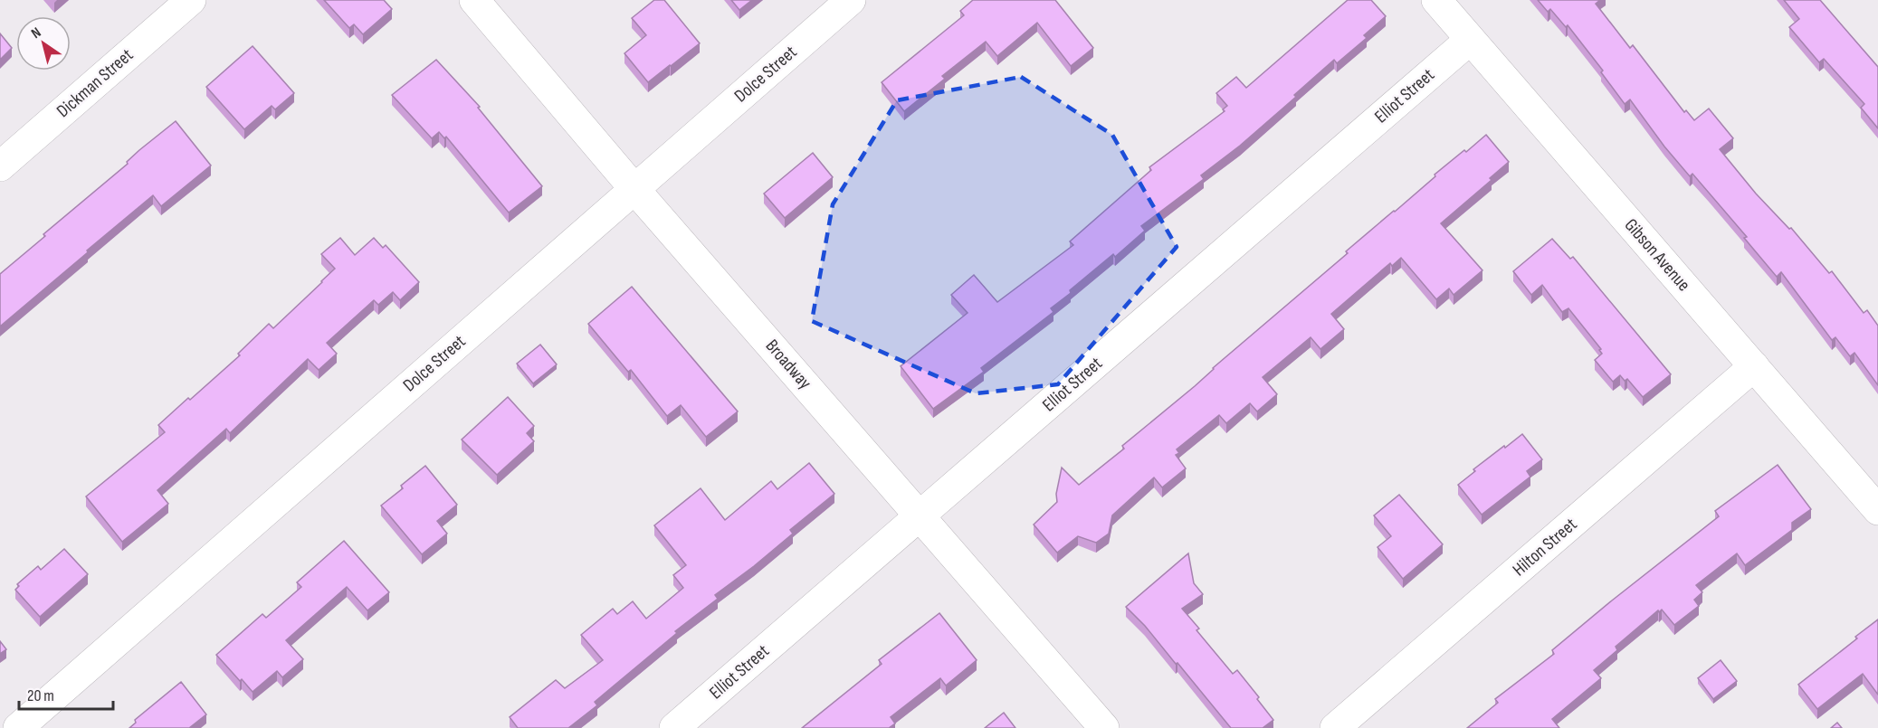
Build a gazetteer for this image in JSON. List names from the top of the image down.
{
  "streets": {
    "street": [
      "Dolce Street",
      "Dickman Street",
      "Elliot Street",
      "Gibson Avenue",
      "Broadway",
      "Hilton Street"
    ]
  },
  "crossings": [
    ["Dolce Street", "Broadway"],
    ["Elliot Street", "Gibson Avenue"],
    ["Elliot Street", "Broadway"],
    ["Gibson Avenue", "Hilton Street"]
  ],
  "scale_bar": "20 m",
  "north": "top left"
}
